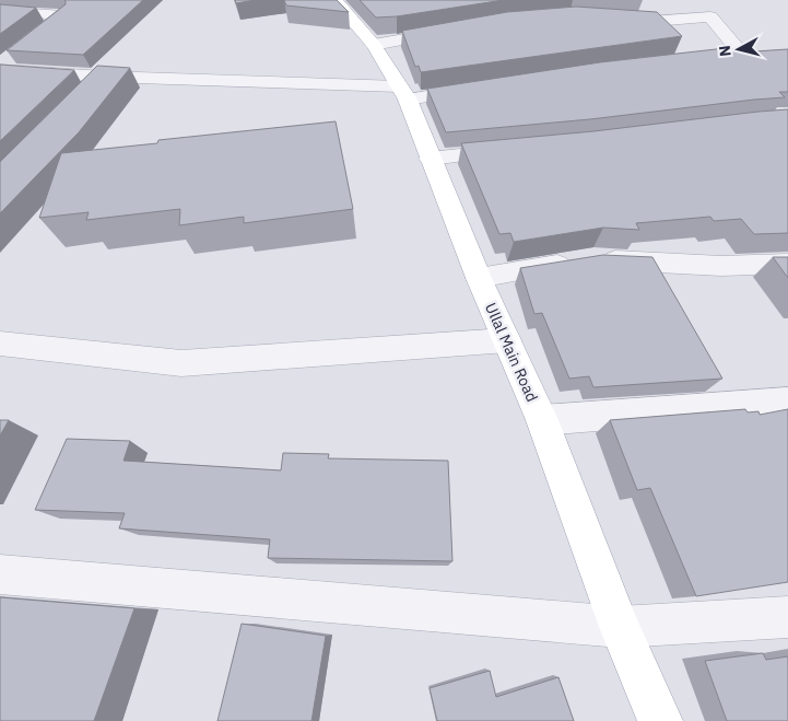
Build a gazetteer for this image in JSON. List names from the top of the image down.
{
  "streets": {
    "main road": ["Ullal Main Road"]
  },
  "north": "left"
}
